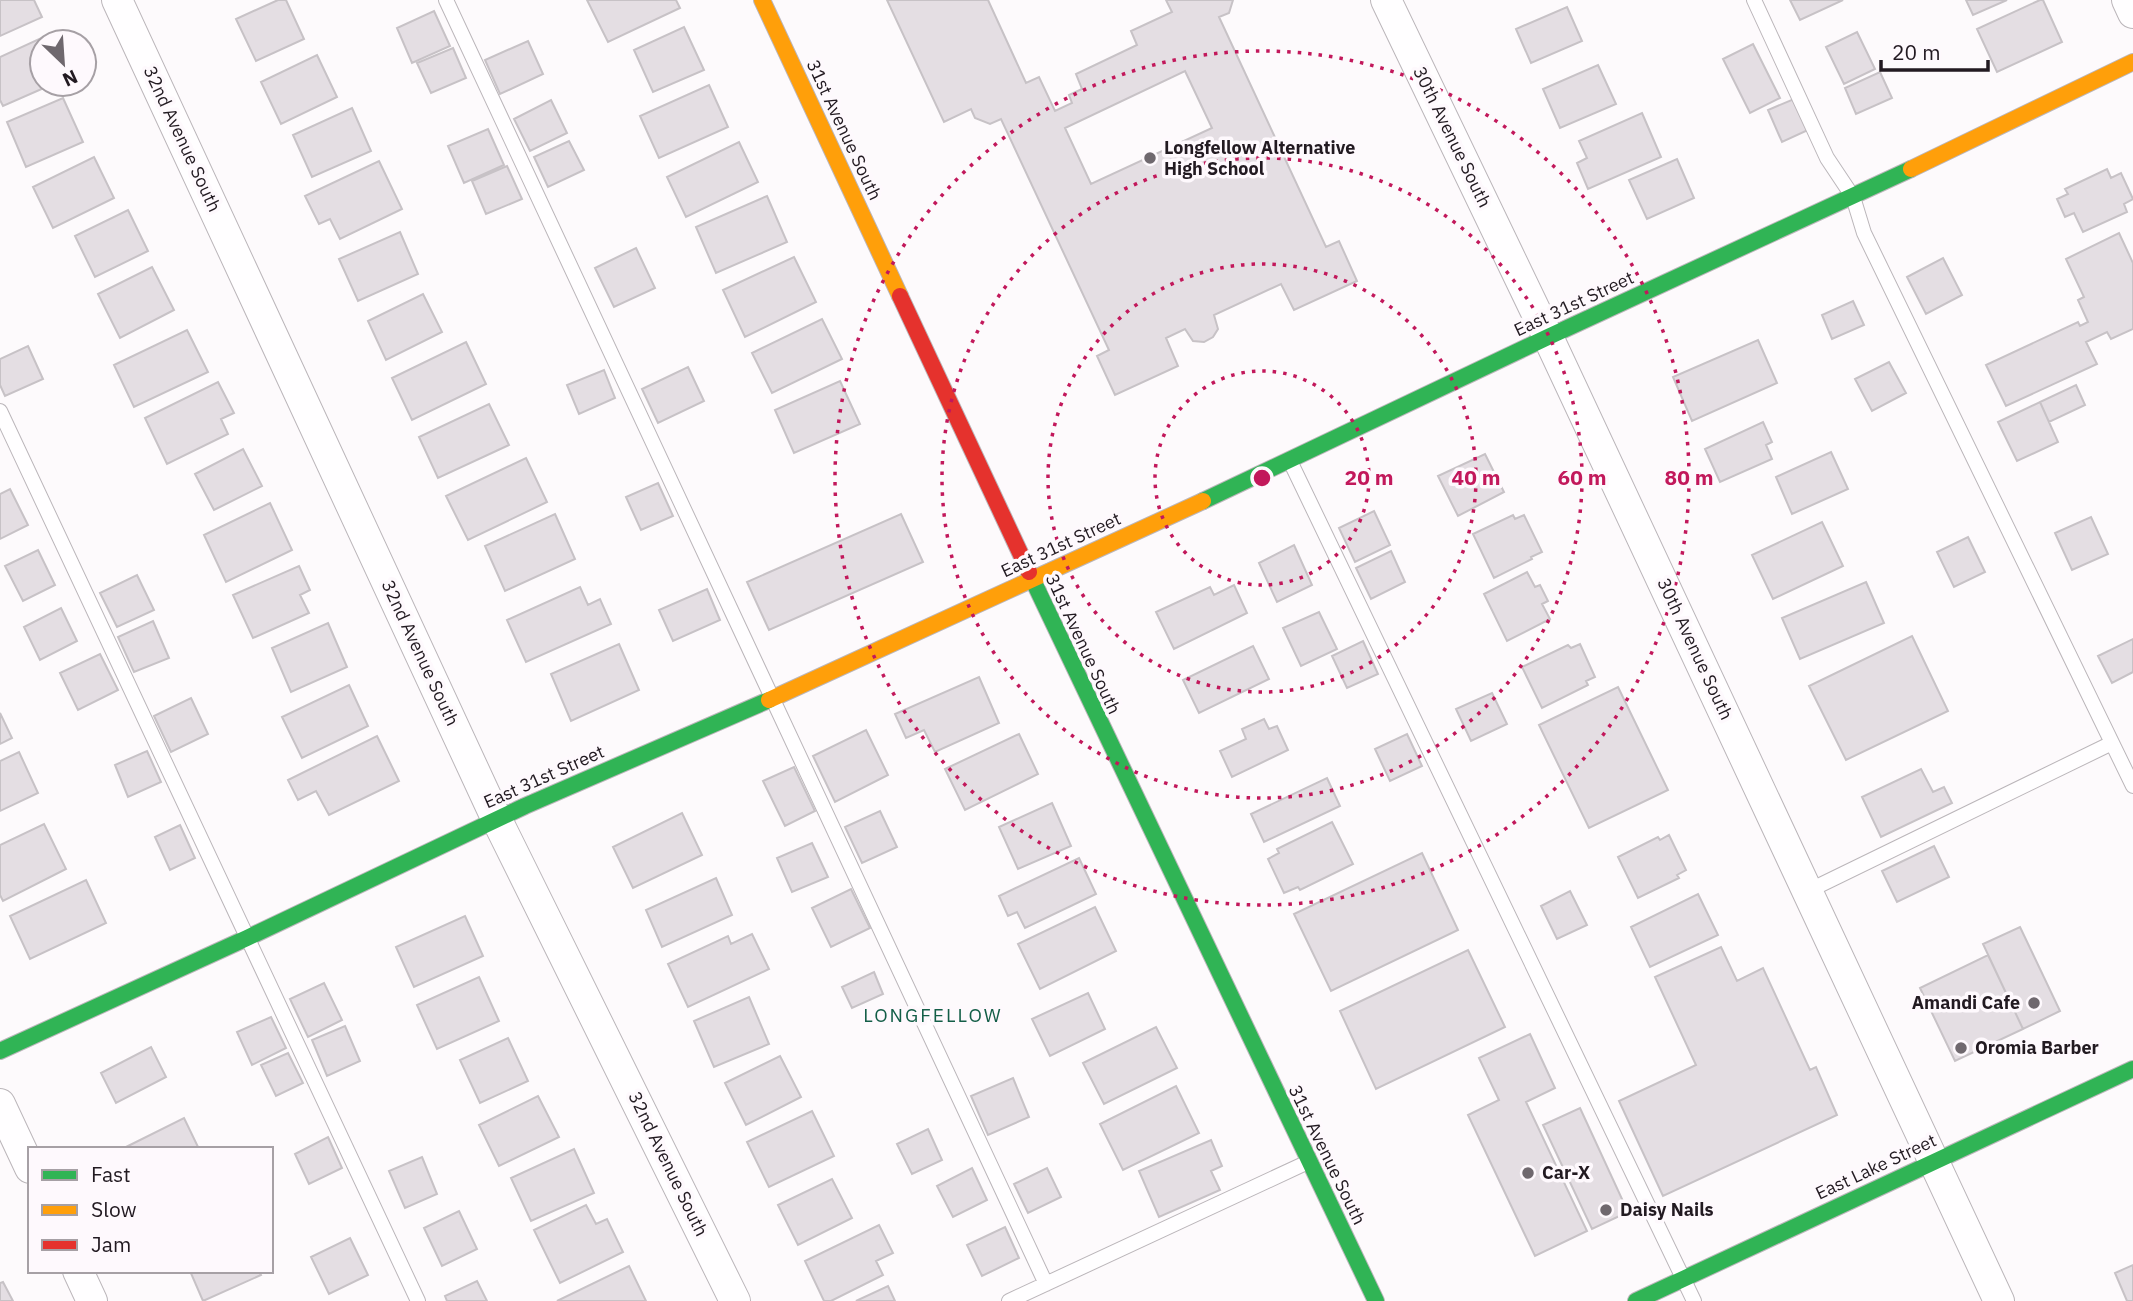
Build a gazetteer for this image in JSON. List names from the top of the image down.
{
  "streets": {
    "street": [
      "31st Avenue South",
      "30th Avenue South",
      "32nd Avenue South",
      "East 31st Street",
      "East Lake Street"
    ]
  },
  "crossings": [
    ["31st Avenue South", "East 31st Street"],
    ["30th Avenue South", "East 31st Street"],
    ["30th Avenue South", "East Lake Street"],
    ["32nd Avenue South", "East 31st Street"]
  ],
  "districts": ["LONGFELLOW"],
  "places": [
    "Longfellow Alternative High School",
    "Amandi Cafe",
    "Oromia Barber",
    "Car-X",
    "Daisy Nails"
  ],
  "legend": ["Fast", "Slow", "Jam"],
  "scale_bar": "20 m",
  "north": "bottom right",
  "rings": [
    "20 m",
    "40 m",
    "60 m",
    "80 m"
  ]
}
